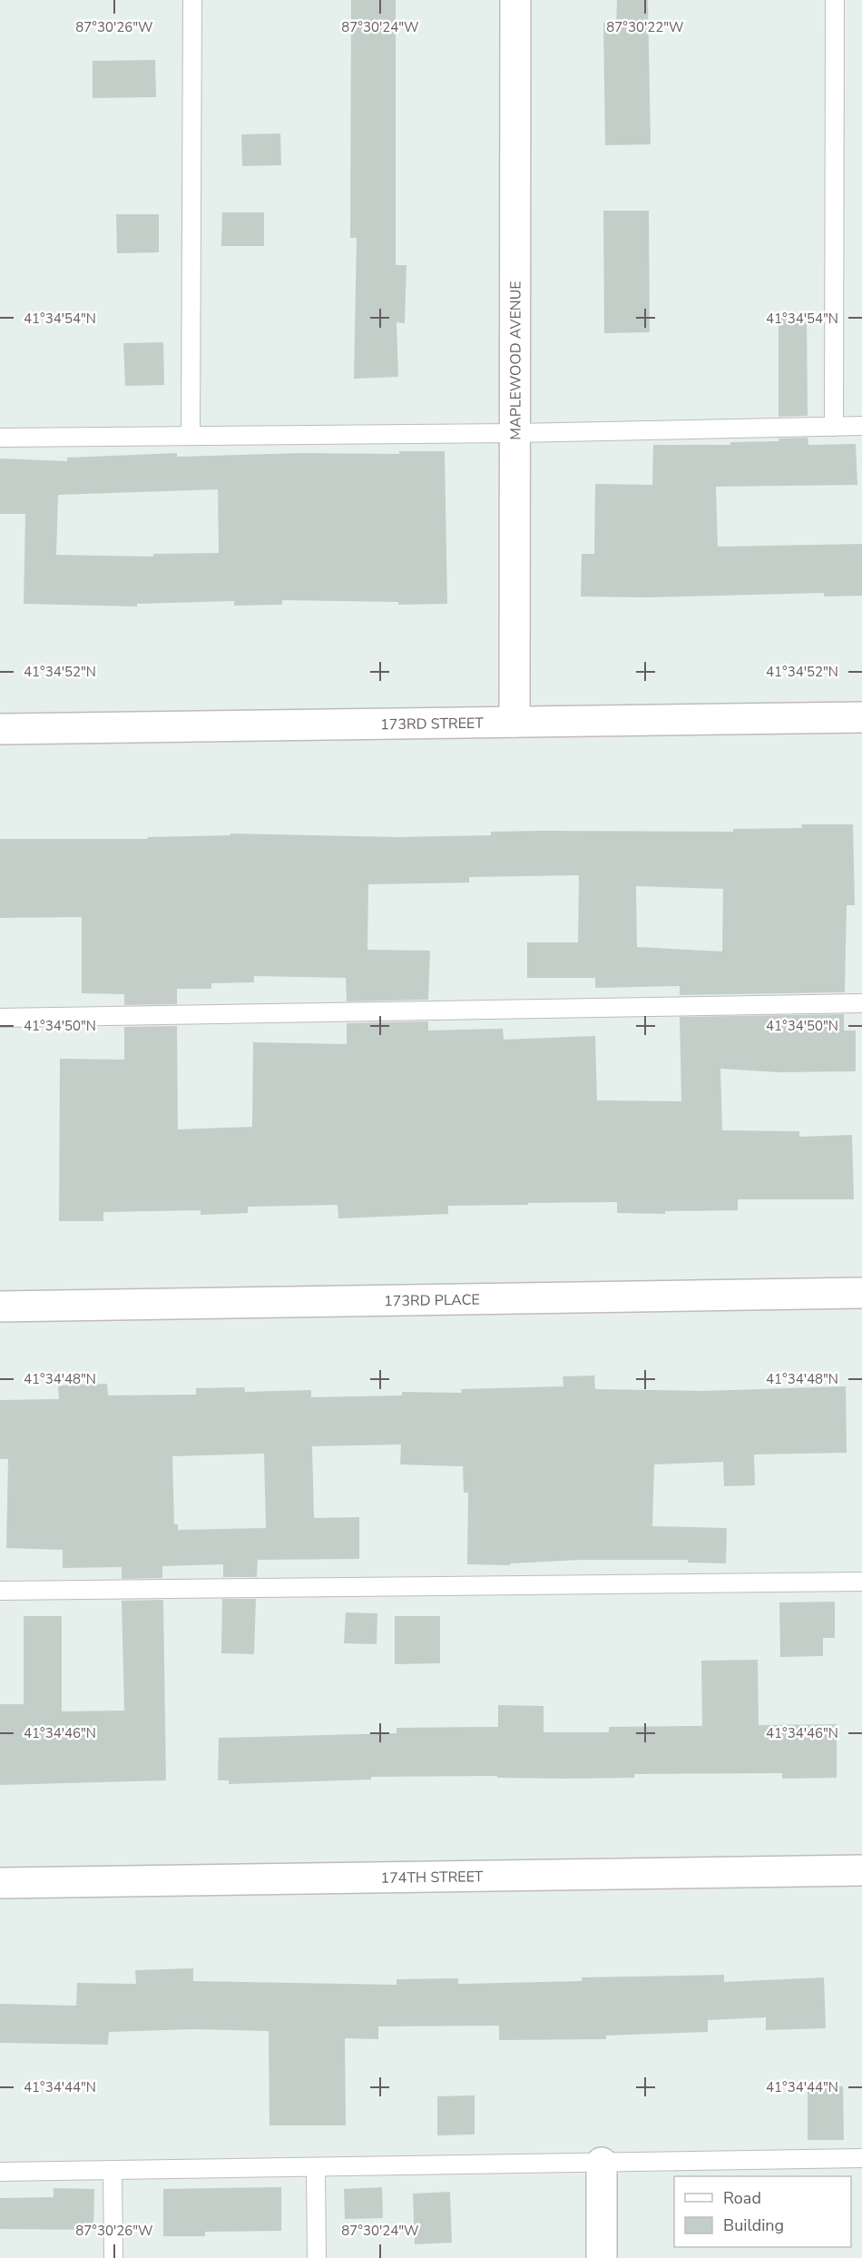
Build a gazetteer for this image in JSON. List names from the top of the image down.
{
  "streets": {
    "street": [
      "MAPLEWOOD AVENUE",
      "173RD STREET",
      "173RD PLACE",
      "174TH STREET"
    ]
  },
  "crossings": [
    ["MAPLEWOOD AVENUE", "173RD STREET"]
  ],
  "legend": ["Road", "Building"],
  "coordinates": [
    "87°30'26\"W",
    "87°30'24\"W",
    "87°30'22\"W",
    "41°34'54\"N",
    "41°34'52\"N",
    "41°34'50\"N",
    "41°34'48\"N",
    "41°34'46\"N",
    "41°34'44\"N"
  ]
}
